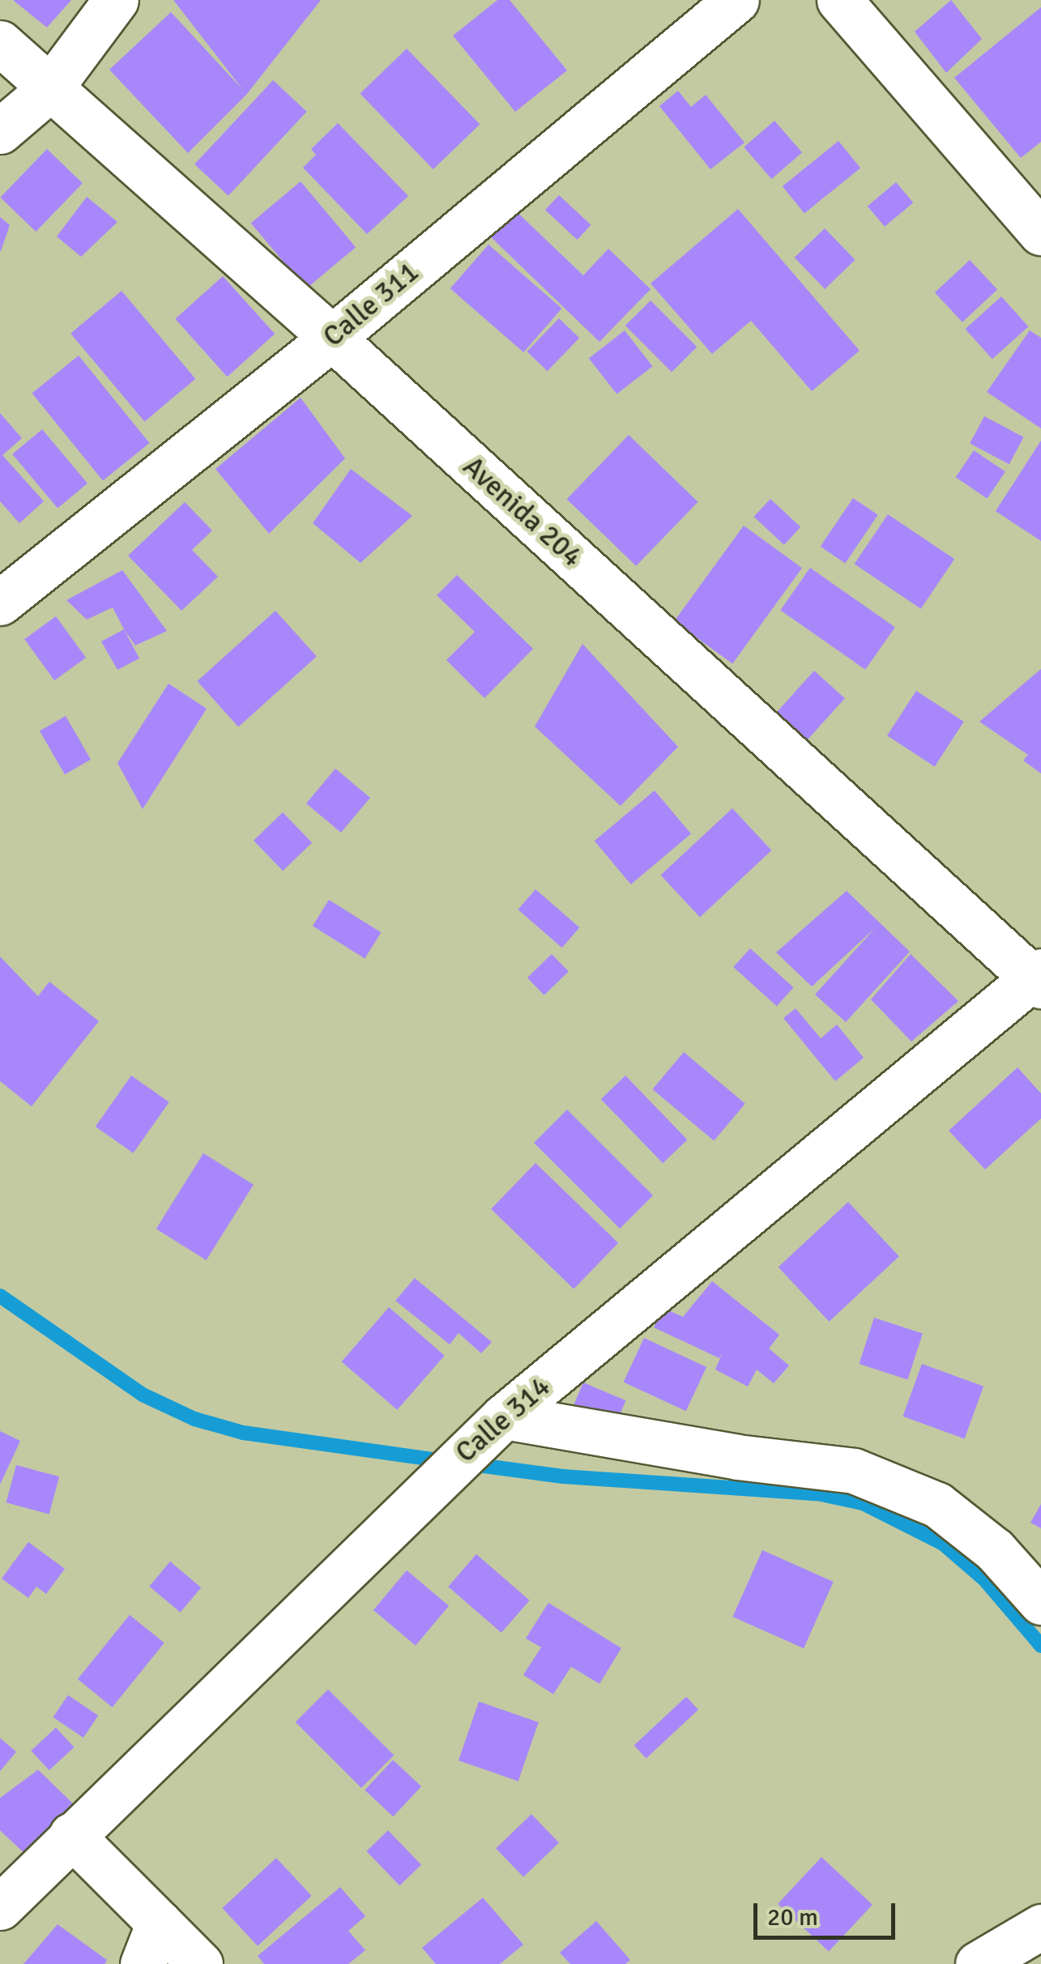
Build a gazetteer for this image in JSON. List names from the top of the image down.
{
  "streets": {
    "street": ["Calle 311", "Avenida 204", "Calle 314"]
  },
  "crossings": [
    ["Calle 311", "Avenida 204"],
    ["Avenida 204", "Calle 314"]
  ],
  "scale_bar": "20 m"
}
